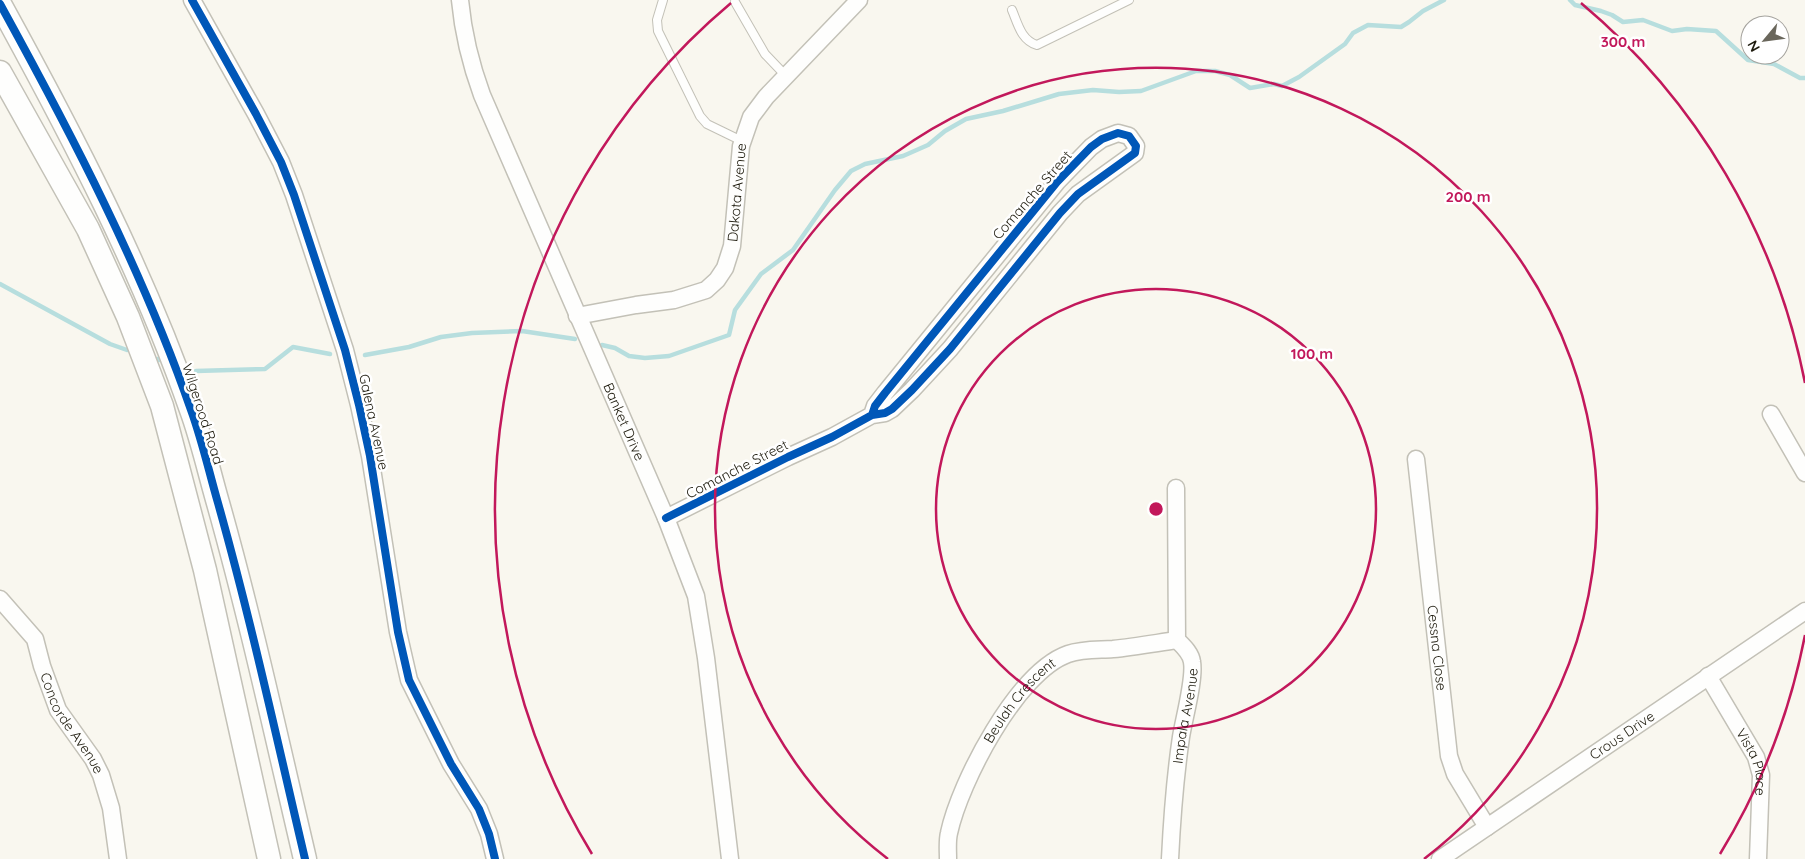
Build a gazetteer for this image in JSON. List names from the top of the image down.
{
  "streets": {
    "street": [
      "Dakota Avenue",
      "Comanche Street",
      "Wilgerood Road",
      "Galena Avenue",
      "Banket Drive",
      "Cessna Close",
      "Beulah Crescent",
      "Impala Avenue",
      "Concorde Avenue",
      "Crous Drive",
      "Vista Place"
    ]
  },
  "crossings": [
    ["Dakota Avenue", "Banket Drive"],
    ["Comanche Street", "Banket Drive"],
    ["Cessna Close", "Crous Drive"],
    ["Beulah Crescent", "Impala Avenue"],
    ["Crous Drive", "Vista Place"]
  ],
  "north": "bottom left",
  "rings": ["300 m", "200 m", "100 m"]
}
